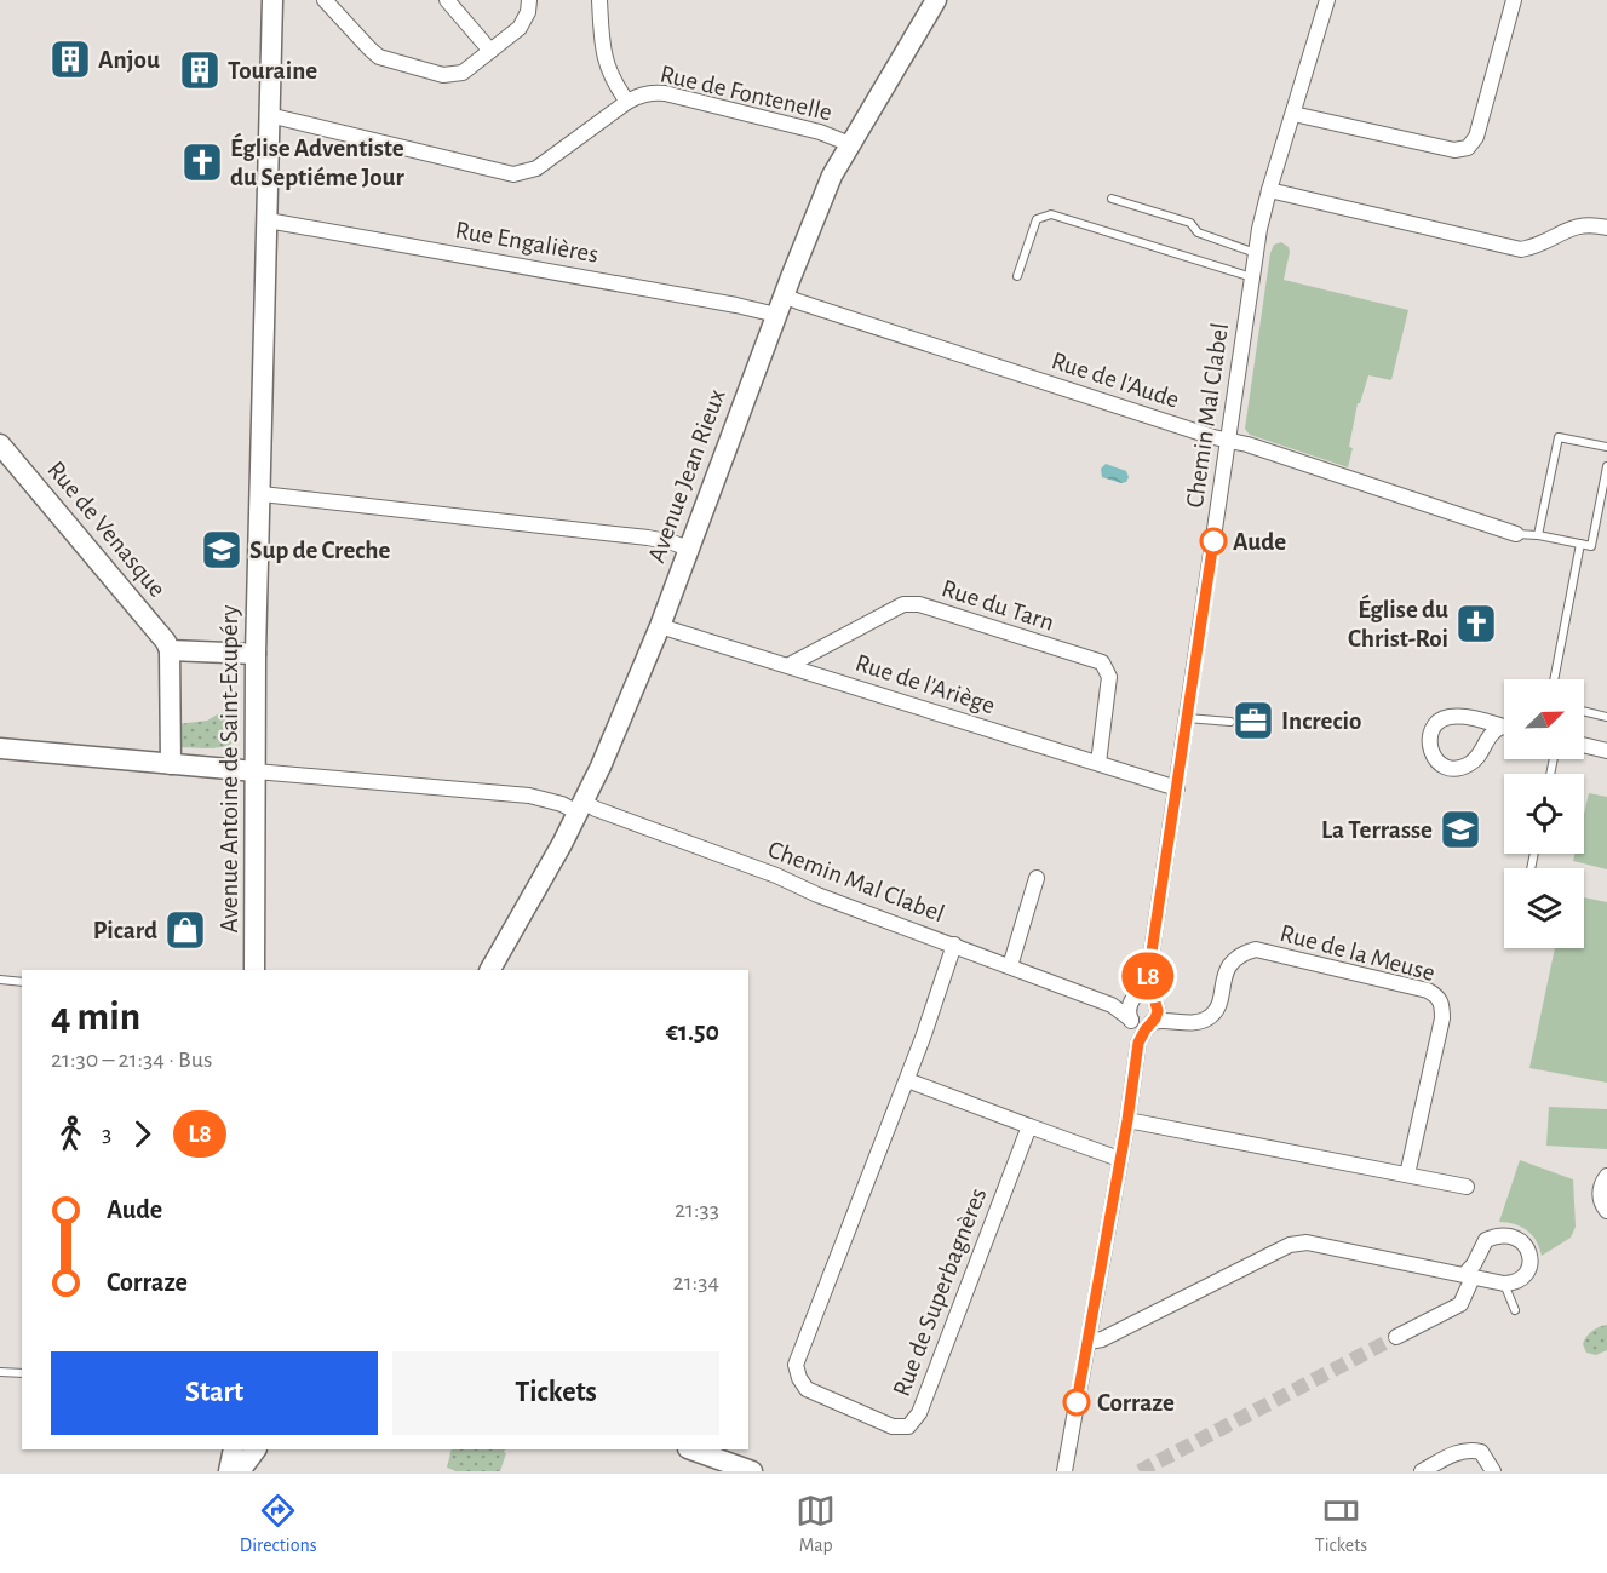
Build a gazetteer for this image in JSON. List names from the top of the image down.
{
  "streets": {
    "main road": ["Avenue Jean Rieux", "Rue de Venasque", "Avenue Antoine de Saint-Exupéry"],
    "street": [
      "Rue de Fontenelle",
      "Rue Engalières",
      "Rue de l'Aude",
      "Chemin Mal Clabel",
      "Rue du Tarn",
      "Rue de l'Ariège",
      "Rue de la Meuse",
      "Rue de Superbagnères"
    ]
  },
  "crossings": [
    ["Rue de Fontenelle", "Avenue Jean Rieux"],
    ["Rue de Fontenelle", "Avenue Antoine de Saint-Exupéry"],
    ["Rue Engalières", "Avenue Jean Rieux"],
    ["Rue Engalières", "Avenue Antoine de Saint-Exupéry"],
    ["Rue de l'Aude", "Chemin Mal Clabel"],
    ["Rue de l'Aude", "Avenue Jean Rieux"],
    ["Chemin Mal Clabel", "Avenue Jean Rieux"],
    ["Chemin Mal Clabel", "Rue de l'Ariège"],
    ["Chemin Mal Clabel", "Avenue Antoine de Saint-Exupéry"],
    ["Chemin Mal Clabel", "Rue de la Meuse"],
    ["Chemin Mal Clabel", "Rue de Superbagnères"],
    ["Avenue Jean Rieux", "Rue de l'Ariège"],
    ["Rue du Tarn", "Rue de l'Ariège"]
  ],
  "places": {
    "building": ["Anjou", "Touraine"],
    "church": ["Église Adventiste du Septiéme Jour", "Église du Christ-Roi"],
    "other": ["Aude", "Corraze"],
    "school or university": ["Sup de Creche", "La Terrasse"],
    "office": ["Increcio"],
    "shop": ["Picard"]
  },
  "lines": ["bus line L8"],
  "north": "top right",
  "page": {
    "on_map": "L8",
    "heading": ["4 min", "21:30 – 21:34 · Bus", "€1.50"],
    "legs": ["3", "L8"],
    "list": [
      {
        "name": "Aude",
        "value": "21:33"
      },
      {
        "name": "Corraze",
        "value": "21:34"
      }
    ],
    "buttons": ["Start", "Tickets"],
    "tabs": ["Directions", "Map", "Tickets"]
  }
}
